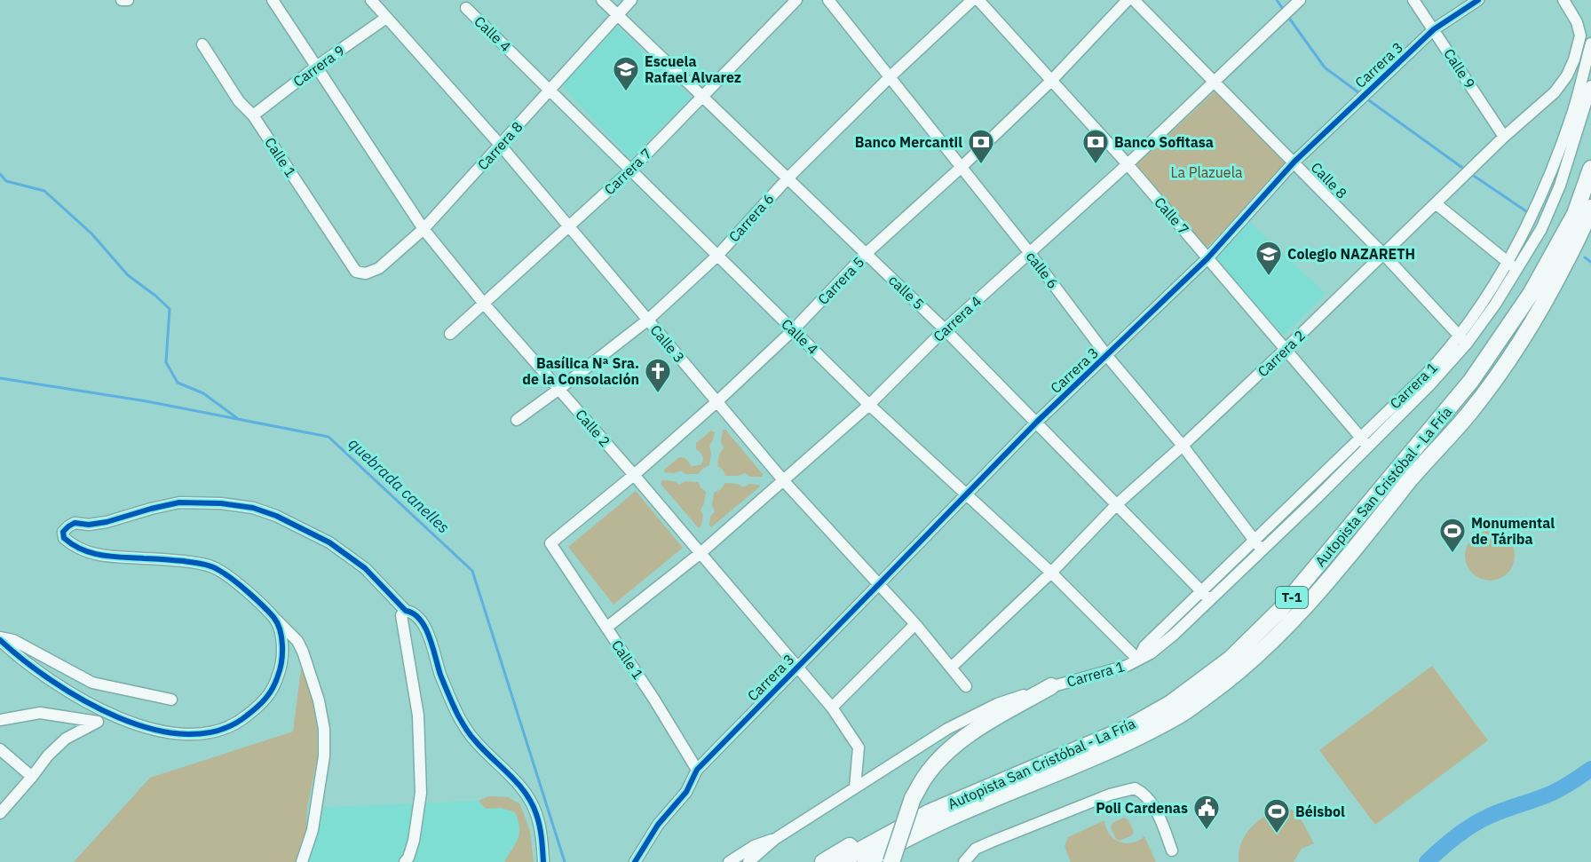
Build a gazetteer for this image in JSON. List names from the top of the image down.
{
  "streets": {
    "highway": ["Autopista San Cristóbal - La Fría", "T-1"],
    "street": [
      "Calle 4",
      "Carrera 3",
      "Carrera 9",
      "Calle 9",
      "Carrera 8",
      "Calle 1",
      "Carrera 7",
      "Calle 8",
      "Calle 7",
      "Carrera 6",
      "calle 6",
      "Carrera 5",
      "calle 5",
      "Carrera 4",
      "Calle 3",
      "Carrera 2",
      "Carrera 1",
      "Calle 2"
    ]
  },
  "crossings": [
    ["Calle 4", "Carrera 3"],
    ["Calle 4", "Carrera 8"],
    ["Calle 4", "Carrera 7"],
    ["Calle 4", "Carrera 6"],
    ["Calle 4", "Carrera 5"],
    ["Calle 4", "Carrera 4"],
    ["Calle 4", "Carrera 2"],
    ["Calle 4", "Carrera 1"],
    ["Carrera 3", "Calle 9"],
    ["Carrera 3", "Calle 1"],
    ["Carrera 3", "Calle 8"],
    ["Carrera 3", "Calle 7"],
    ["Carrera 3", "calle 6"],
    ["Carrera 3", "calle 5"],
    ["Carrera 3", "Calle 3"],
    ["Carrera 3", "Calle 2"],
    ["Carrera 9", "Calle 1"],
    ["Carrera 9", "Calle 3"],
    ["Carrera 9", "Calle 2"],
    ["Calle 9", "Carrera 2"],
    ["Carrera 8", "Calle 1"],
    ["Carrera 8", "calle 5"],
    ["Carrera 8", "Calle 3"],
    ["Carrera 8", "Calle 2"],
    ["Calle 1", "Carrera 5"],
    ["Calle 1", "Carrera 4"],
    ["Carrera 7", "calle 5"],
    ["Carrera 7", "Calle 3"],
    ["Carrera 7", "Calle 2"],
    ["Calle 8", "Carrera 4"],
    ["Calle 8", "Carrera 2"],
    ["Calle 8", "Carrera 1"],
    ["Calle 7", "Carrera 5"],
    ["Calle 7", "Carrera 4"],
    ["Calle 7", "Carrera 2"],
    ["Calle 7", "Carrera 1"],
    ["Carrera 6", "calle 6"],
    ["Carrera 6", "calle 5"],
    ["Carrera 6", "Calle 3"],
    ["Carrera 6", "Calle 2"],
    ["calle 6", "Carrera 5"],
    ["calle 6", "Carrera 4"],
    ["calle 6", "Carrera 2"],
    ["calle 6", "Carrera 1"],
    ["Carrera 5", "calle 5"],
    ["Carrera 5", "Calle 3"],
    ["Carrera 5", "Calle 2"],
    ["calle 5", "Carrera 4"],
    ["calle 5", "Carrera 2"],
    ["calle 5", "Carrera 1"],
    ["Carrera 4", "Calle 3"],
    ["Carrera 4", "Calle 2"],
    ["Calle 3", "Carrera 2"],
    ["Carrera 1", "Calle 2"]
  ],
  "water": ["quebrada canelles"],
  "parks": ["La Plazuela"],
  "places": {
    "school or university": ["Escuela Rafael Alvarez", "Colegio NAZARETH"],
    "bank": ["Banco Mercantil", "Banco Sofitasa"],
    "church": ["Basílica Nª Sra. de la Consolación"],
    "sports": ["Monumental de Táriba", "Béisbol"],
    "public building": ["Poli Cardenas"]
  }
}
